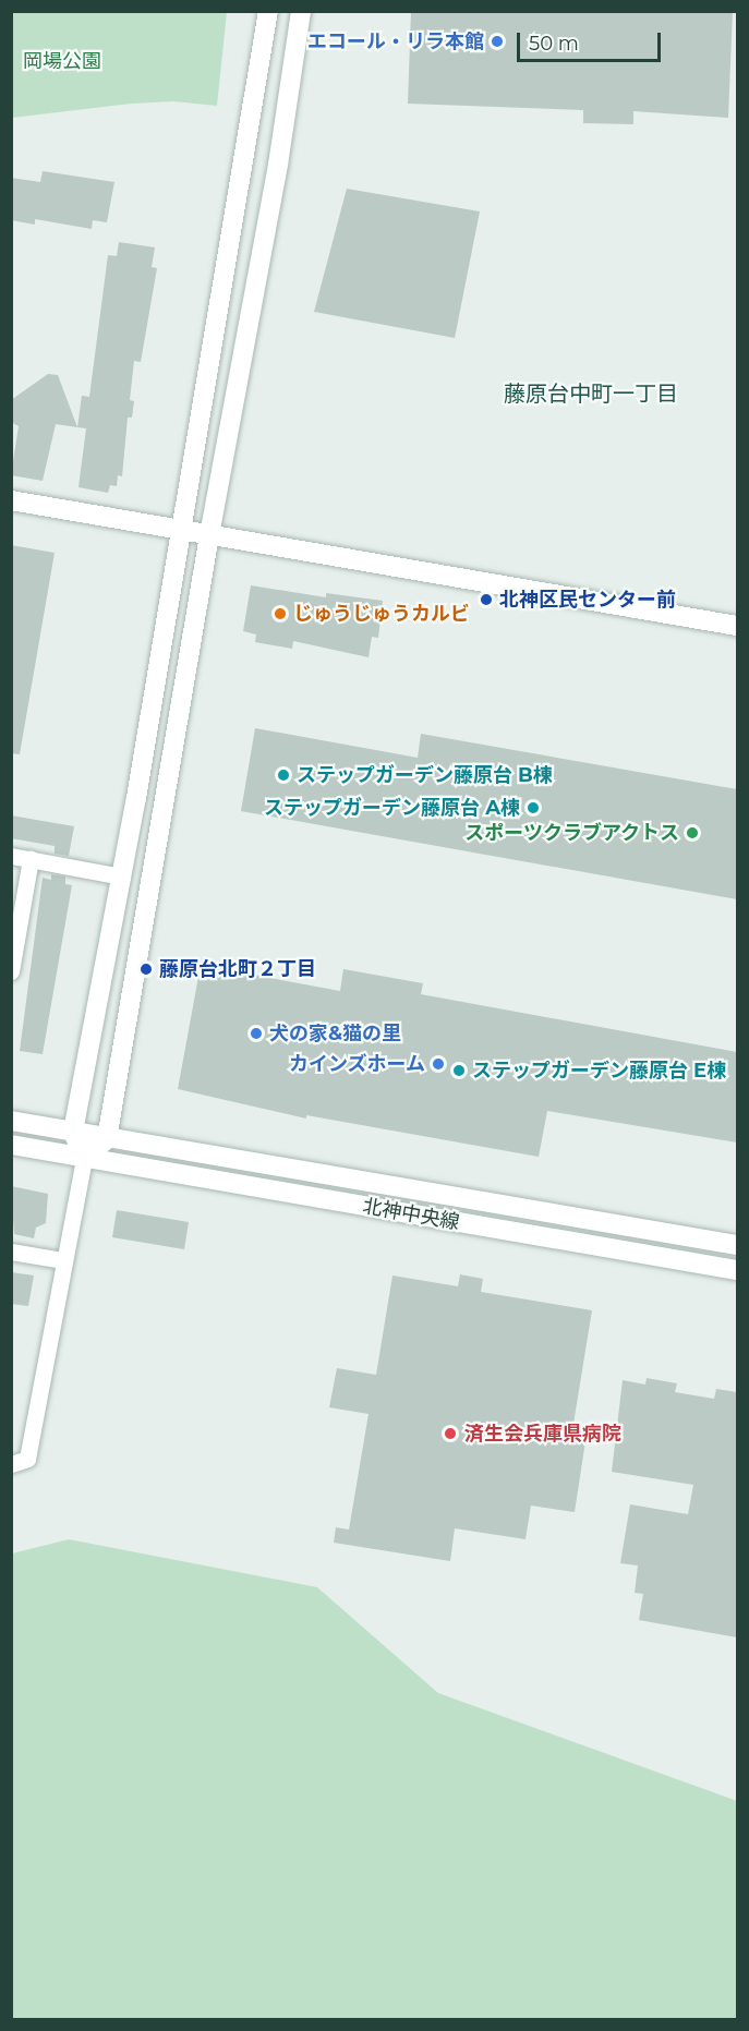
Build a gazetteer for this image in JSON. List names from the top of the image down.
{
  "streets": {
    "street": ["北神中央線"]
  },
  "districts": ["藤原台中町一丁目"],
  "parks": ["岡場公園"],
  "places": [
    "エコール・リラ本館",
    "北神区民センター前",
    "じゅうじゅうカルビ",
    "ステップガーデン藤原台 B棟",
    "ステップガーデン藤原台 A棟",
    "スポーツクラブアクトス",
    "藤原台北町２丁目",
    "犬の家&猫の里",
    "カインズホーム",
    "ステップガーデン藤原台 E棟",
    "済生会兵庫県病院"
  ],
  "scale_bar": "50 m"
}
